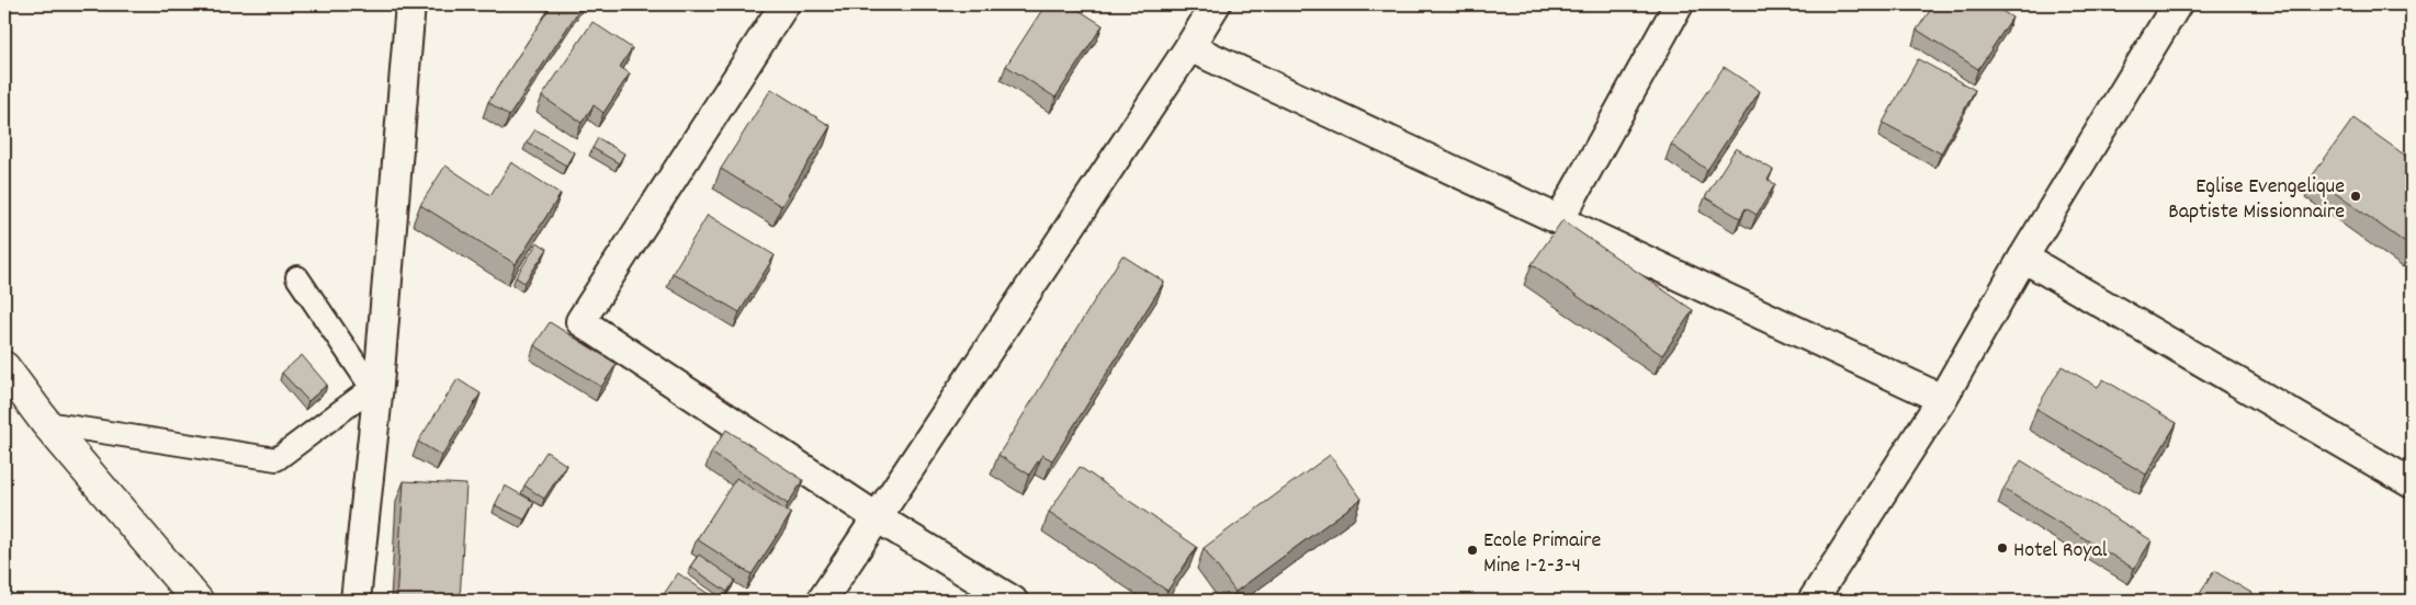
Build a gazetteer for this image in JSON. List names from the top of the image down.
{
  "places": ["Eglise Evengelique Baptiste Missionnaire", "Hotel Royal", "Ecole Primaire Mine 1-2-3-4"]
}
